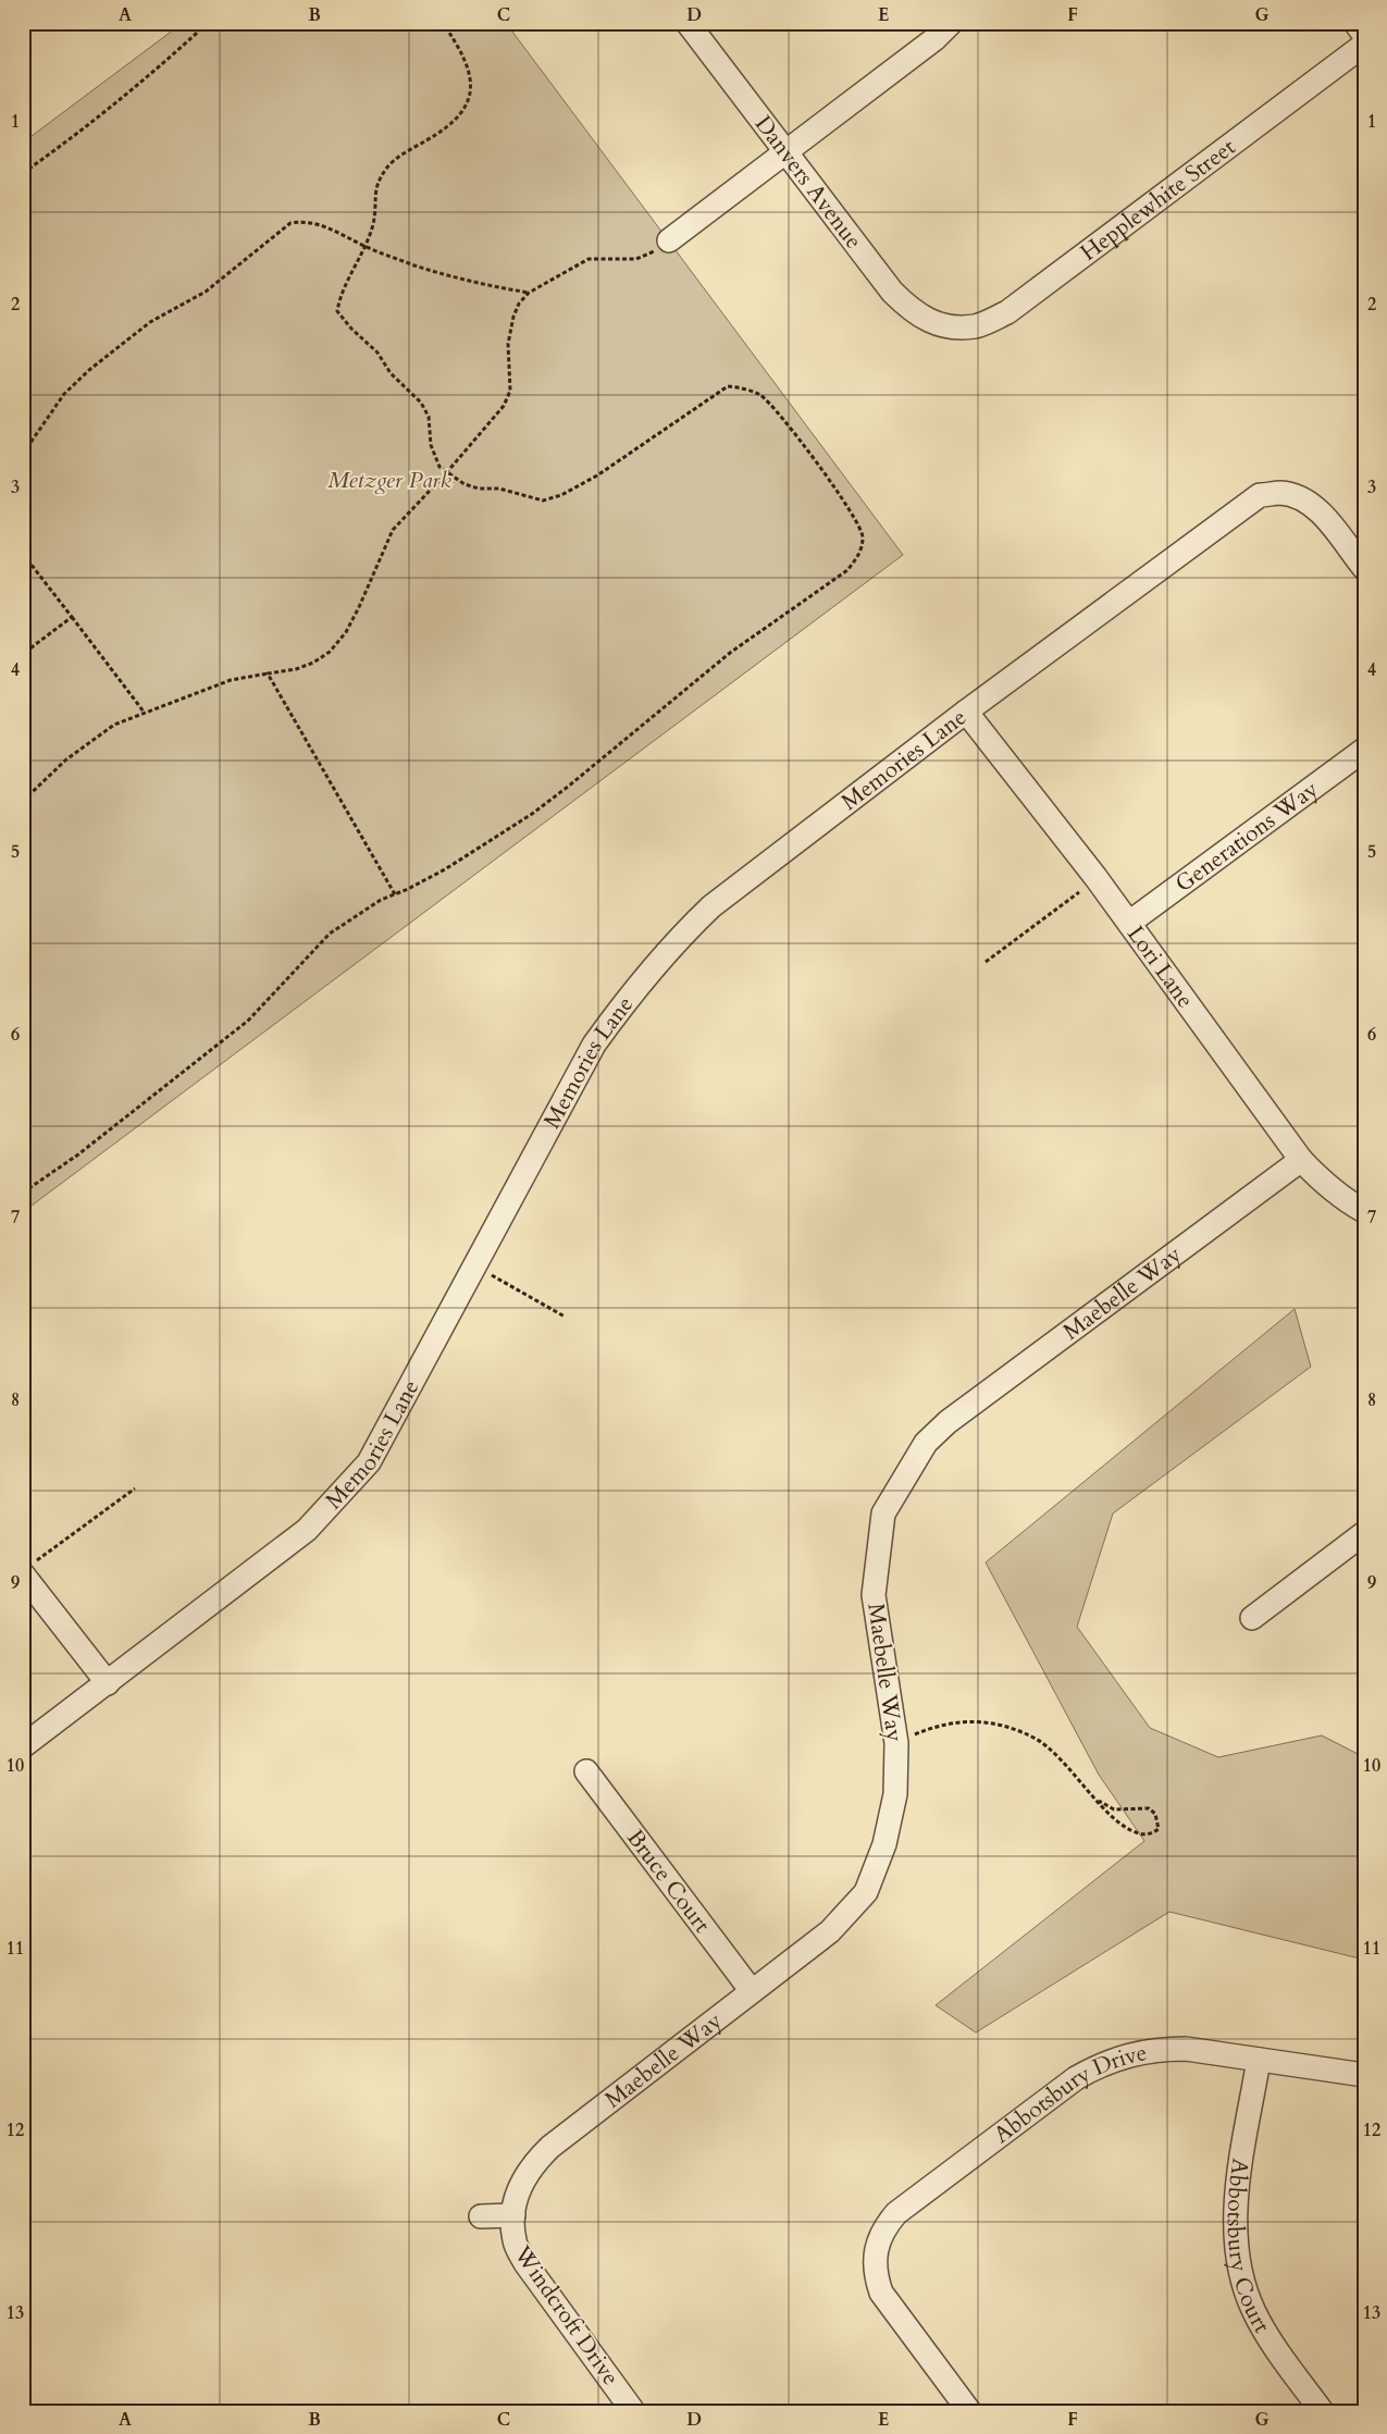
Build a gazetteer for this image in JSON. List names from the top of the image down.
{
  "streets": {
    "street": [
      "Danvers Avenue",
      "Hepplewhite Street",
      "Memories Lane",
      "Generations Way",
      "Lori Lane",
      "Maebelle Way",
      "Bruce Court",
      "Abbotsbury Drive",
      "Abbotsbury Court",
      "Windcroft Drive"
    ]
  },
  "crossings": [
    ["Danvers Avenue", "Hepplewhite Street"],
    ["Memories Lane", "Lori Lane"],
    ["Generations Way", "Lori Lane"],
    ["Lori Lane", "Maebelle Way"],
    ["Maebelle Way", "Bruce Court"],
    ["Maebelle Way", "Windcroft Drive"],
    ["Abbotsbury Drive", "Abbotsbury Court"]
  ],
  "parks": ["Metzger Park"],
  "grid": {
    "columns": [
      "A",
      "B",
      "C",
      "D",
      "E",
      "F",
      "G"
    ],
    "rows": [
      "1",
      "2",
      "3",
      "4",
      "5",
      "6",
      "7",
      "8",
      "9",
      "10",
      "11",
      "12",
      "13"
    ]
  }
}
